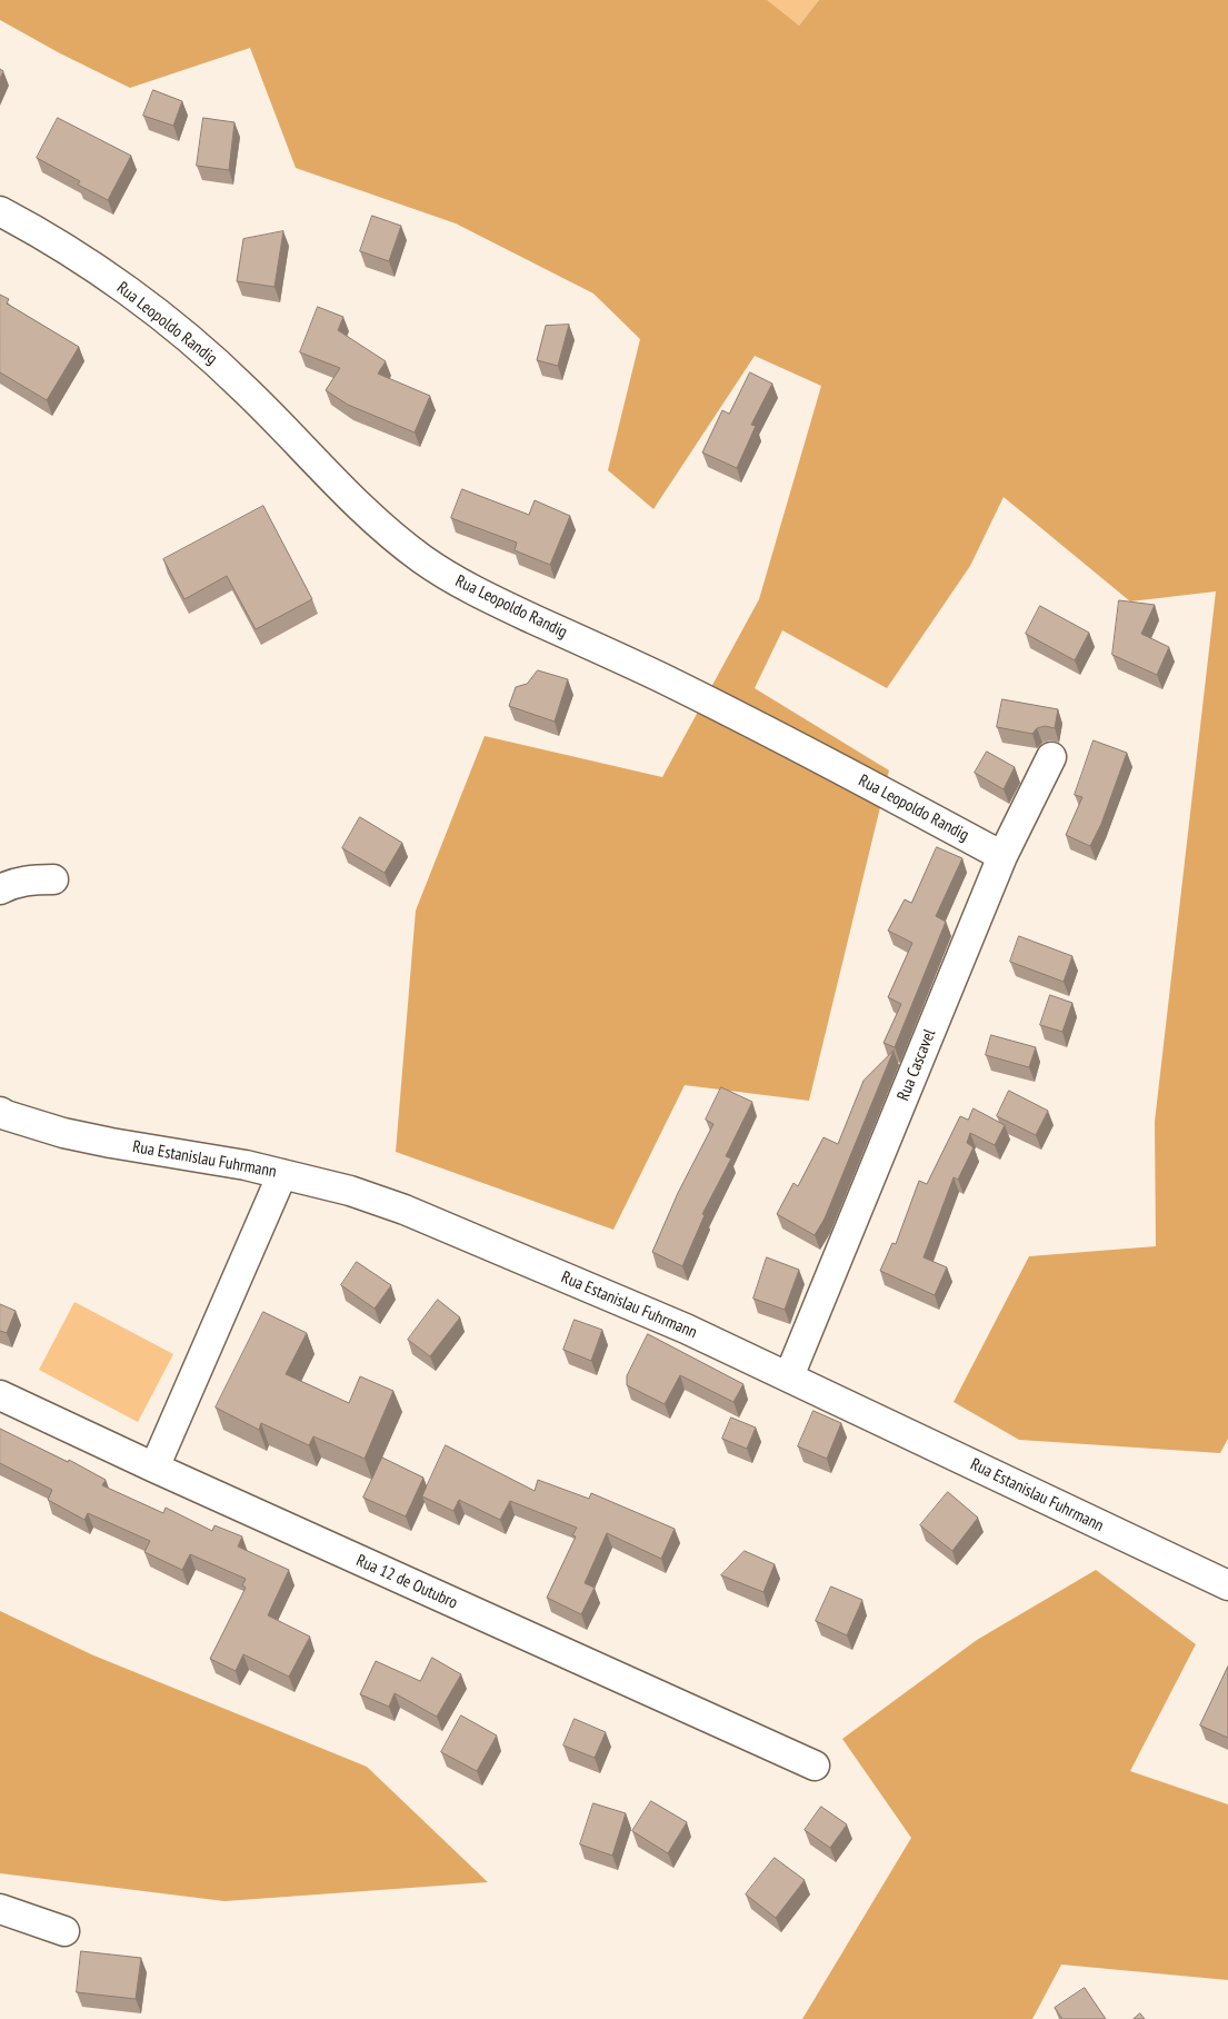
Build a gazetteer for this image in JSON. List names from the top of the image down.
{
  "streets": {
    "street": [
      "Rua Leopoldo Randig",
      "Rua Cascavel",
      "Rua Estanislau Fuhrmann",
      "Rua 12 de Outubro"
    ]
  },
  "crossings": [
    ["Rua Leopoldo Randig", "Rua Cascavel"],
    ["Rua Cascavel", "Rua Estanislau Fuhrmann"]
  ]
}
